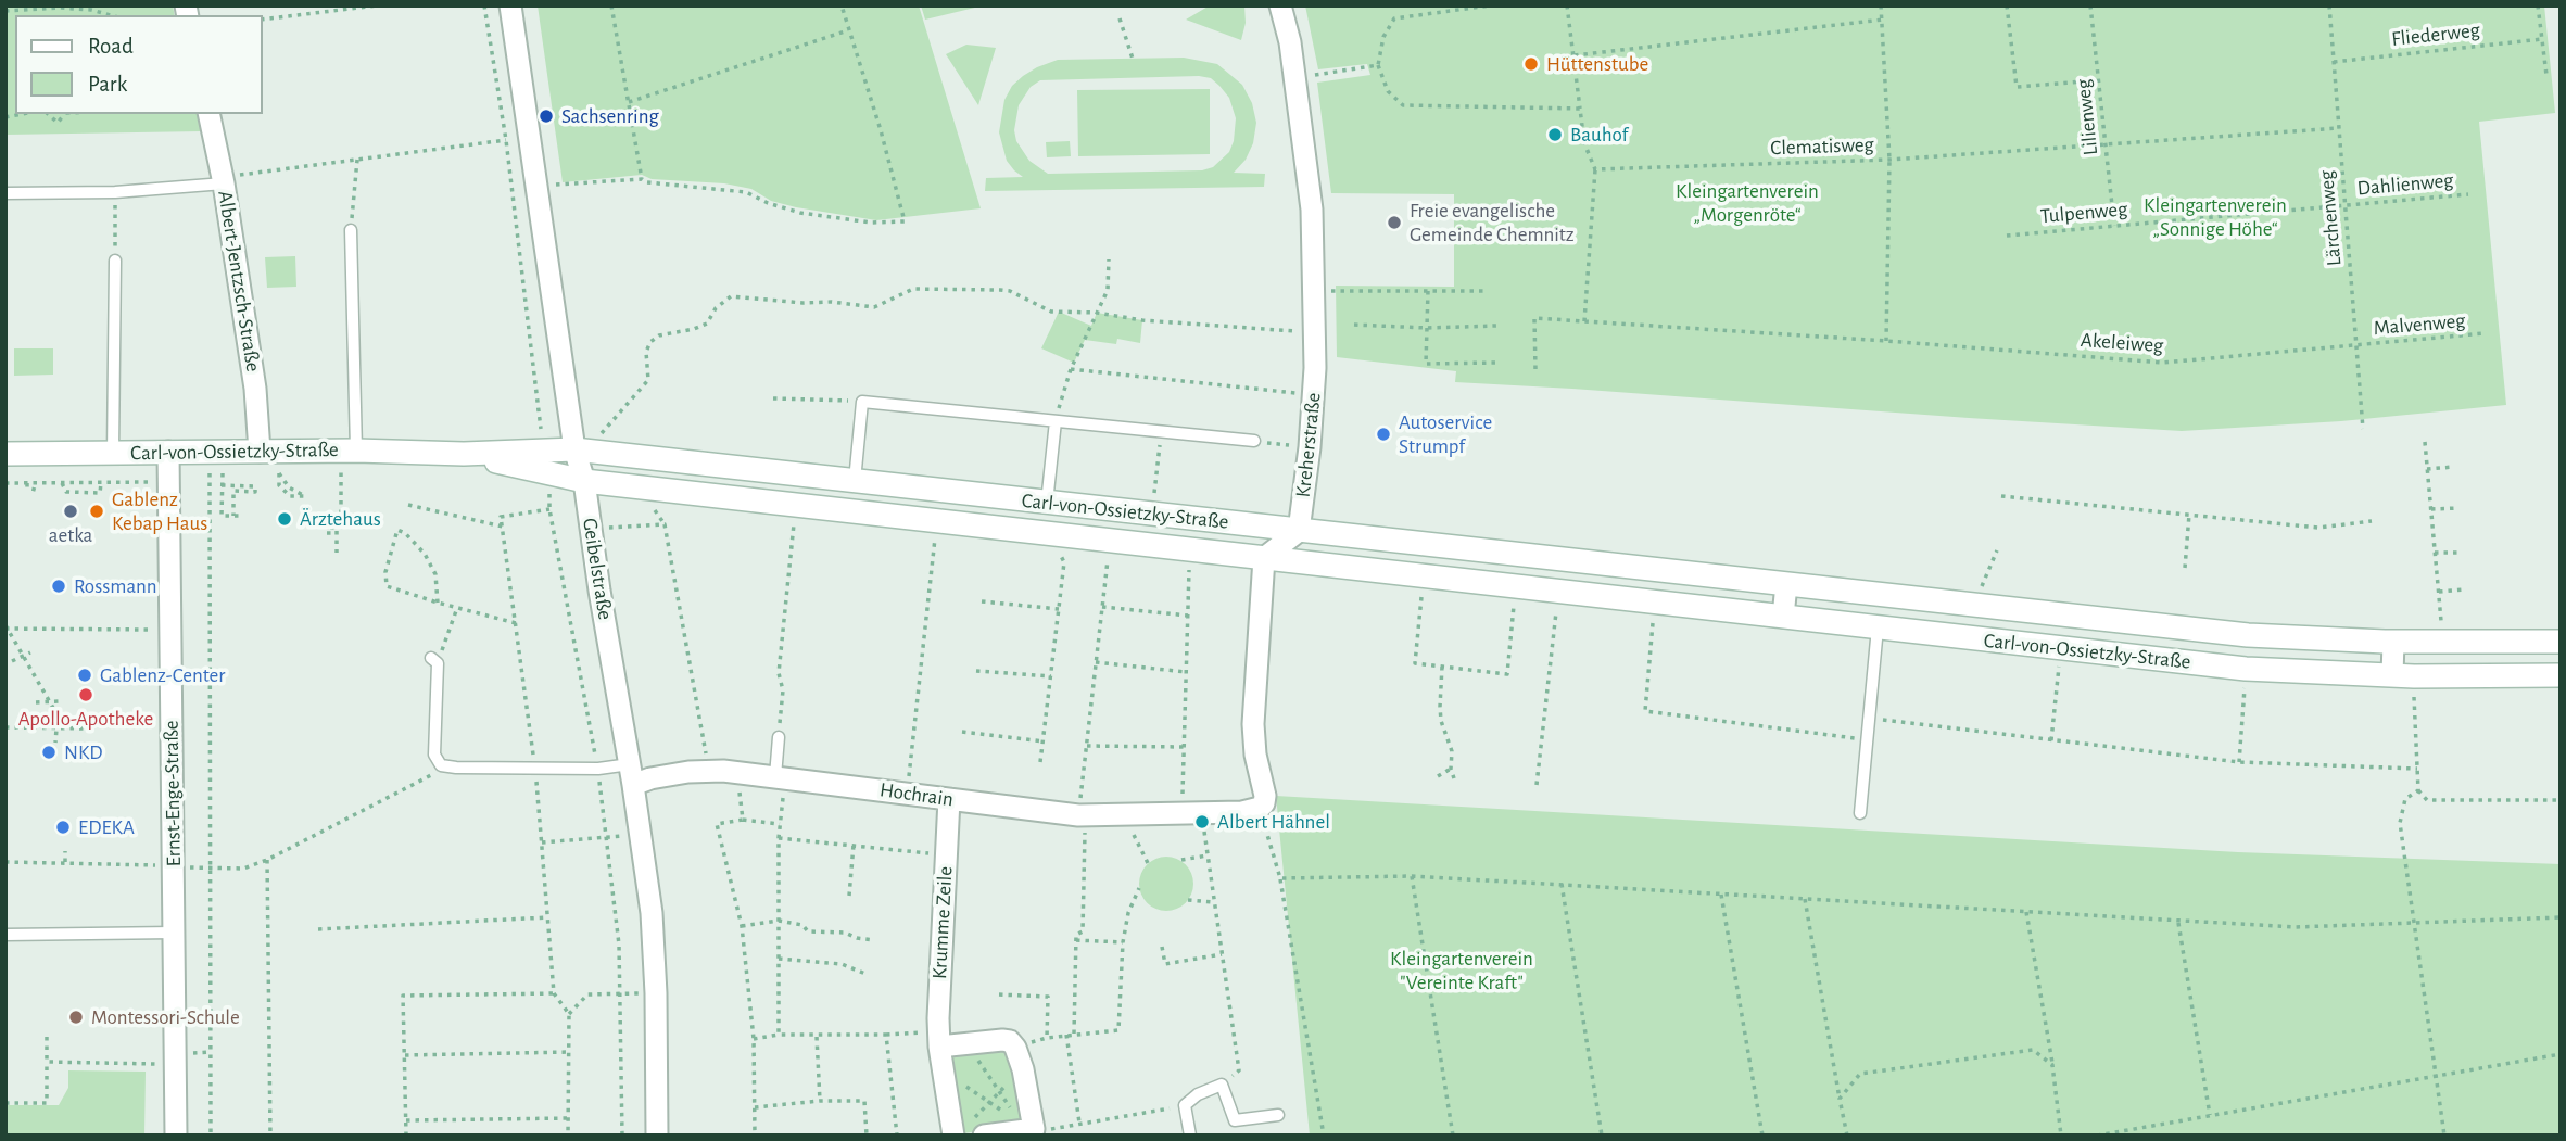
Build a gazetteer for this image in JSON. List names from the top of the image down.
{
  "streets": {
    "street": [
      "Albert-Jentzsch-Straße",
      "Kreherstraße",
      "Carl-von-Ossietzky-Straße",
      "Geibelstraße",
      "Ernst-Enge-Straße",
      "Hochrain",
      "Krumme Zeile"
    ],
    "path": [
      "Fliederweg",
      "Lilienweg",
      "Clematisweg",
      "Dahlienweg",
      "Tulpenweg",
      "Lärchenweg",
      "Malvenweg",
      "Akeleiweg"
    ]
  },
  "crossings": [
    ["Fliederweg", "Lärchenweg"],
    ["Lilienweg", "Clematisweg"],
    ["Lilienweg", "Tulpenweg"],
    ["Clematisweg", "Lärchenweg"],
    ["Dahlienweg", "Tulpenweg"],
    ["Dahlienweg", "Lärchenweg"],
    ["Tulpenweg", "Lärchenweg"],
    ["Lärchenweg", "Malvenweg"],
    ["Lärchenweg", "Akeleiweg"],
    ["Albert-Jentzsch-Straße", "Carl-von-Ossietzky-Straße"],
    ["Malvenweg", "Akeleiweg"],
    ["Kreherstraße", "Carl-von-Ossietzky-Straße"],
    ["Carl-von-Ossietzky-Straße", "Geibelstraße"],
    ["Carl-von-Ossietzky-Straße", "Ernst-Enge-Straße"],
    ["Geibelstraße", "Hochrain"],
    ["Hochrain", "Krumme Zeile"]
  ],
  "parks": ["Kleingartenverein „Morgenröte“", "Kleingartenverein „Sonnige Höhe“", "Kleingartenverein \"Vereinte Kraft\""],
  "places": [
    "Hüttenstube",
    "Sachsenring",
    "Bauhof",
    "Freie evangelische Gemeinde Chemnitz",
    "Autoservice Strumpf",
    "aetka",
    "Gablenz Kebap Haus",
    "Ärztehaus",
    "Rossmann",
    "Gablenz-Center",
    "Apollo-Apotheke",
    "NKD",
    "Albert Hähnel",
    "EDEKA",
    "Montessori-Schule"
  ],
  "legend": ["Road", "Park"]
}
